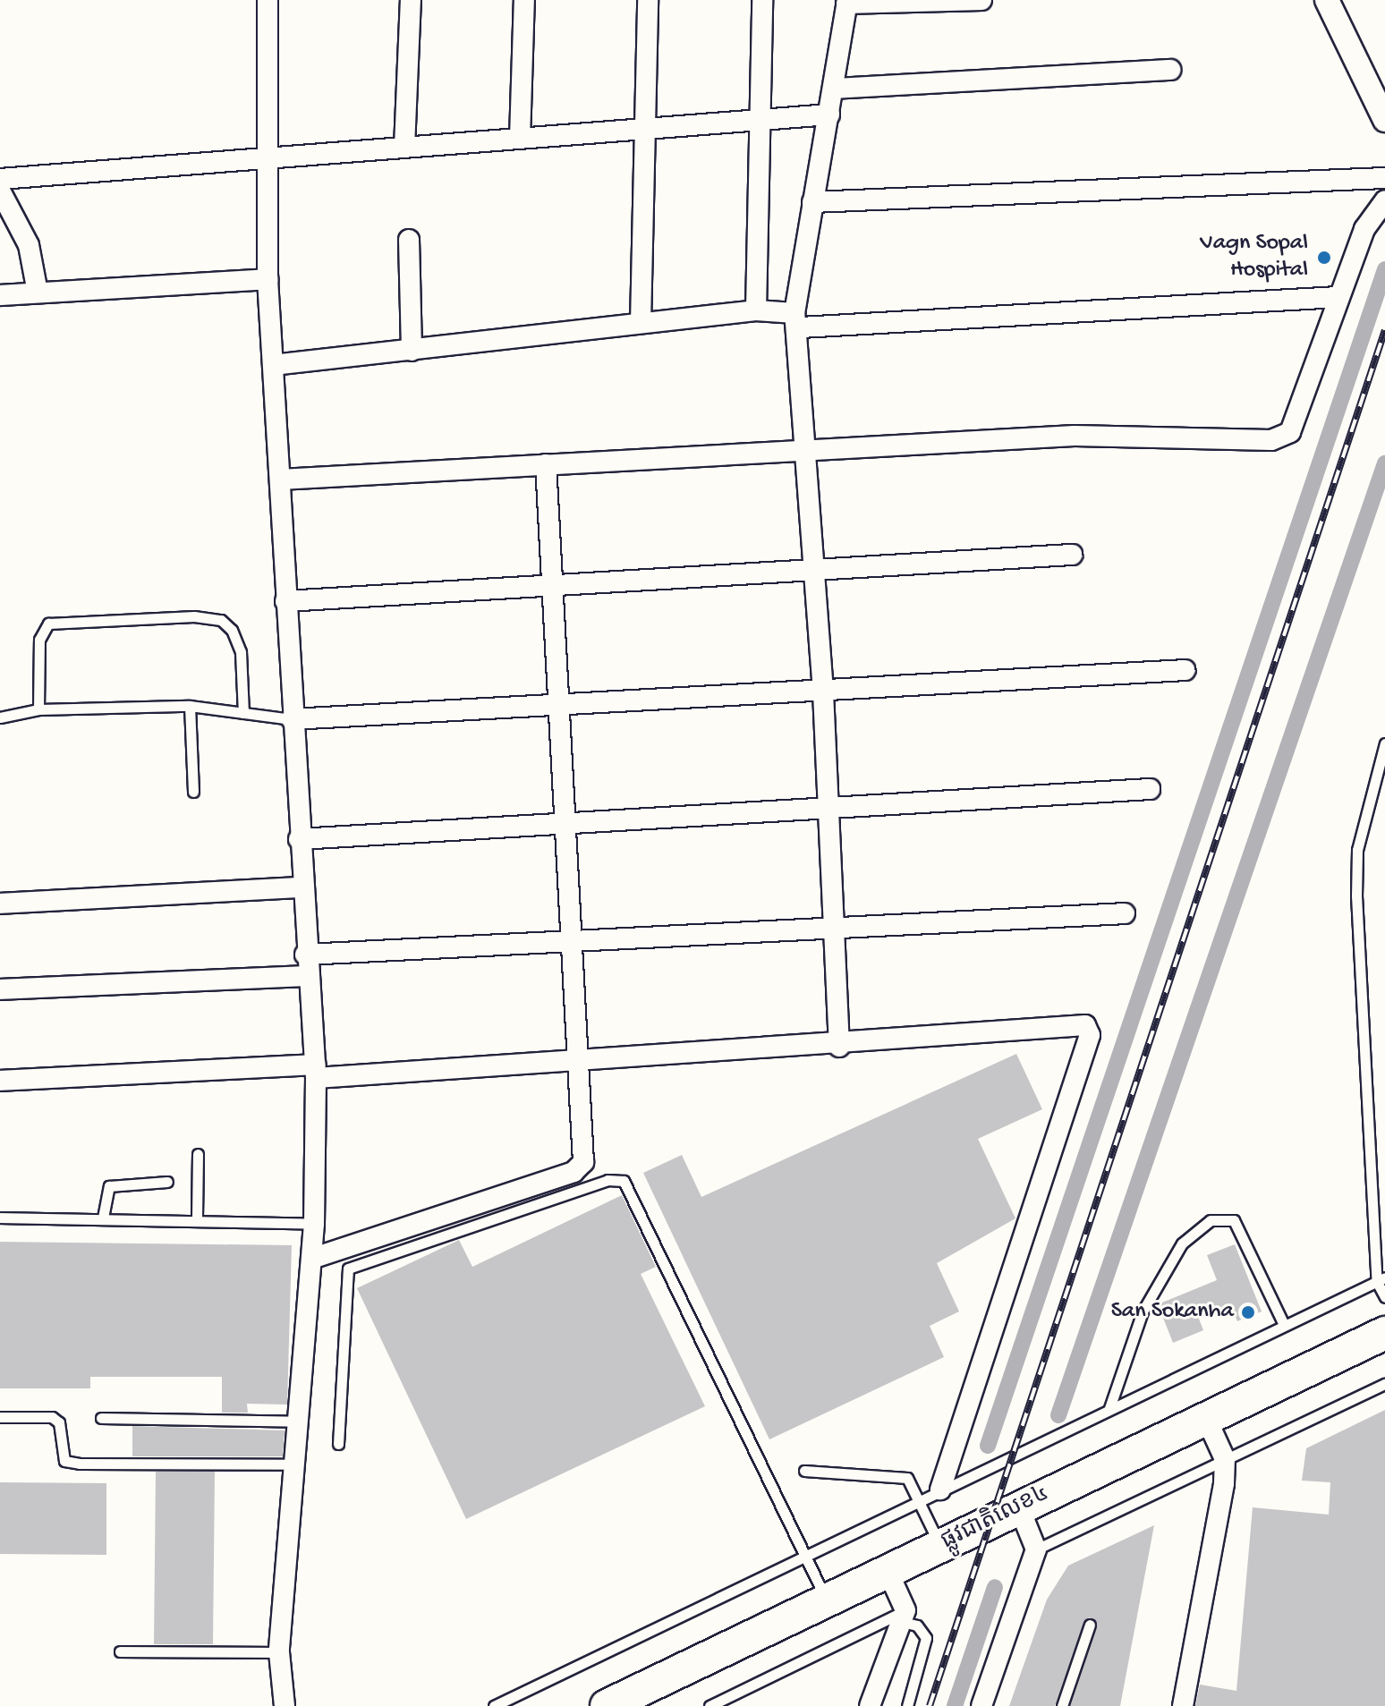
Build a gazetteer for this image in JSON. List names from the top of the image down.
{
  "streets": {
    "highway": ["ផ្លូវជាតិលេខ៤"]
  },
  "places": ["Vagn Sopal Hospital", "San Sokanha"]
}
